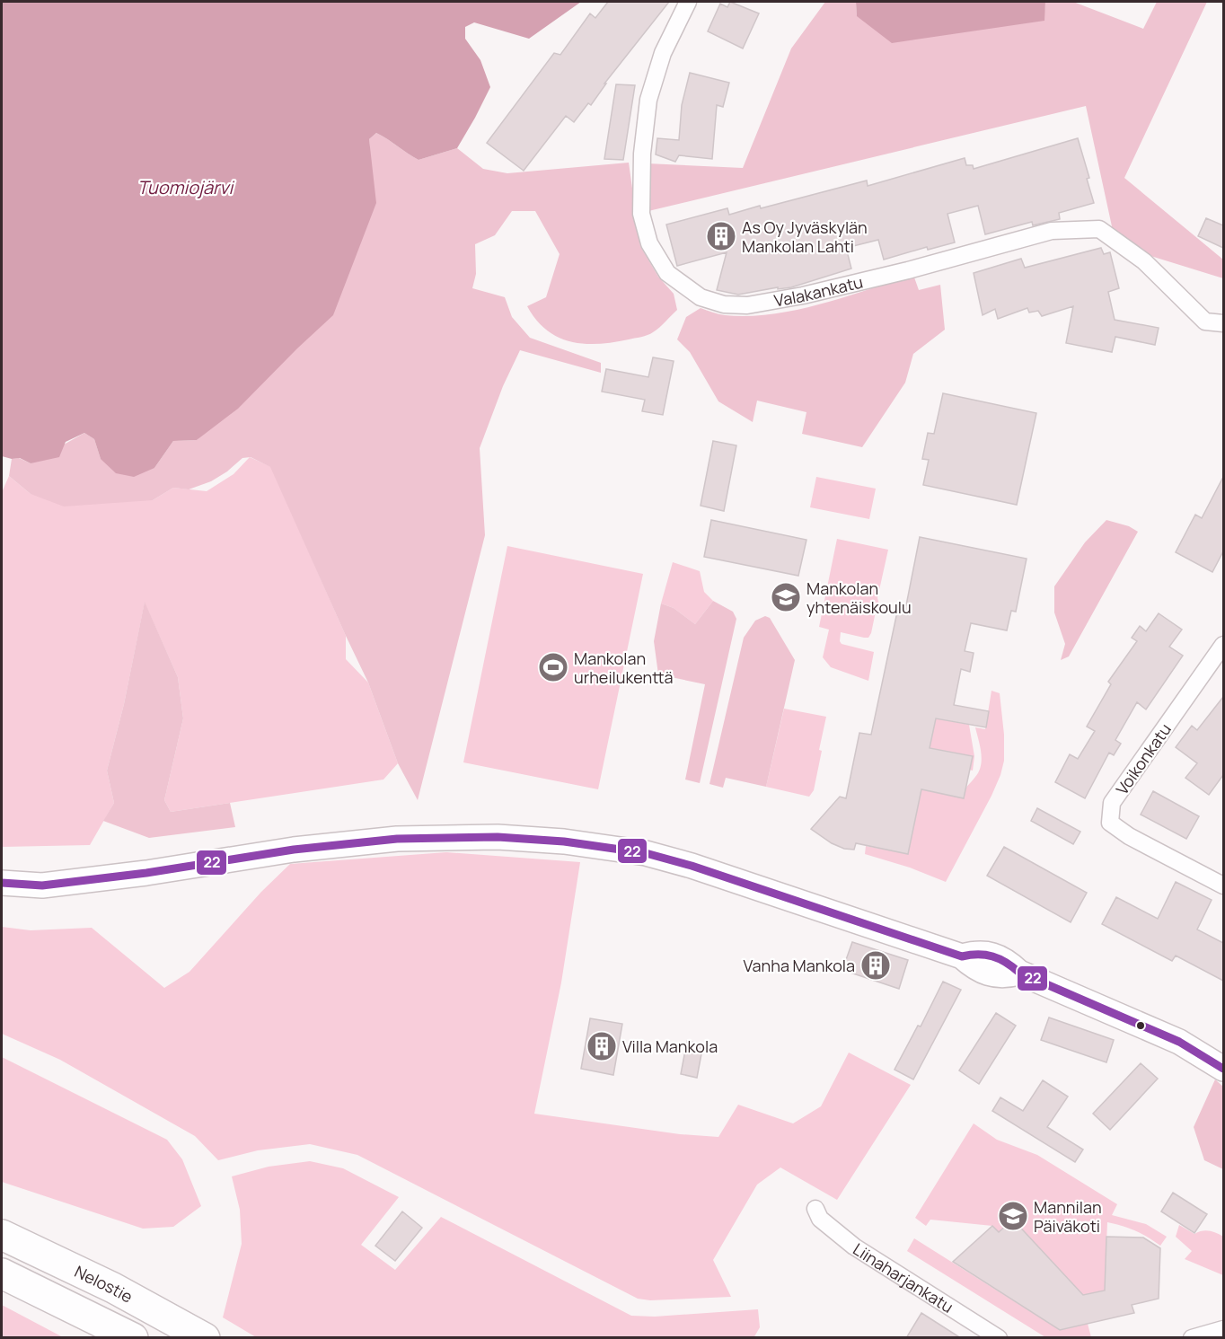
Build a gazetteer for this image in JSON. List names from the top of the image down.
{
  "streets": {
    "highway": ["Nelostie"],
    "street": ["Valakankatu", "Voikonkatu", "Liinaharjankatu"]
  },
  "water": ["Tuomiojärvi"],
  "places": {
    "building": ["As Oy Jyväskylän Mankolan Lahti", "Vanha Mankola", "Villa Mankola"],
    "school or university": ["Mankolan yhtenäiskoulu", "Mannilan Päiväkoti"],
    "sports": ["Mankolan urheilukenttä"]
  },
  "lines": ["transit line 22"]
}
